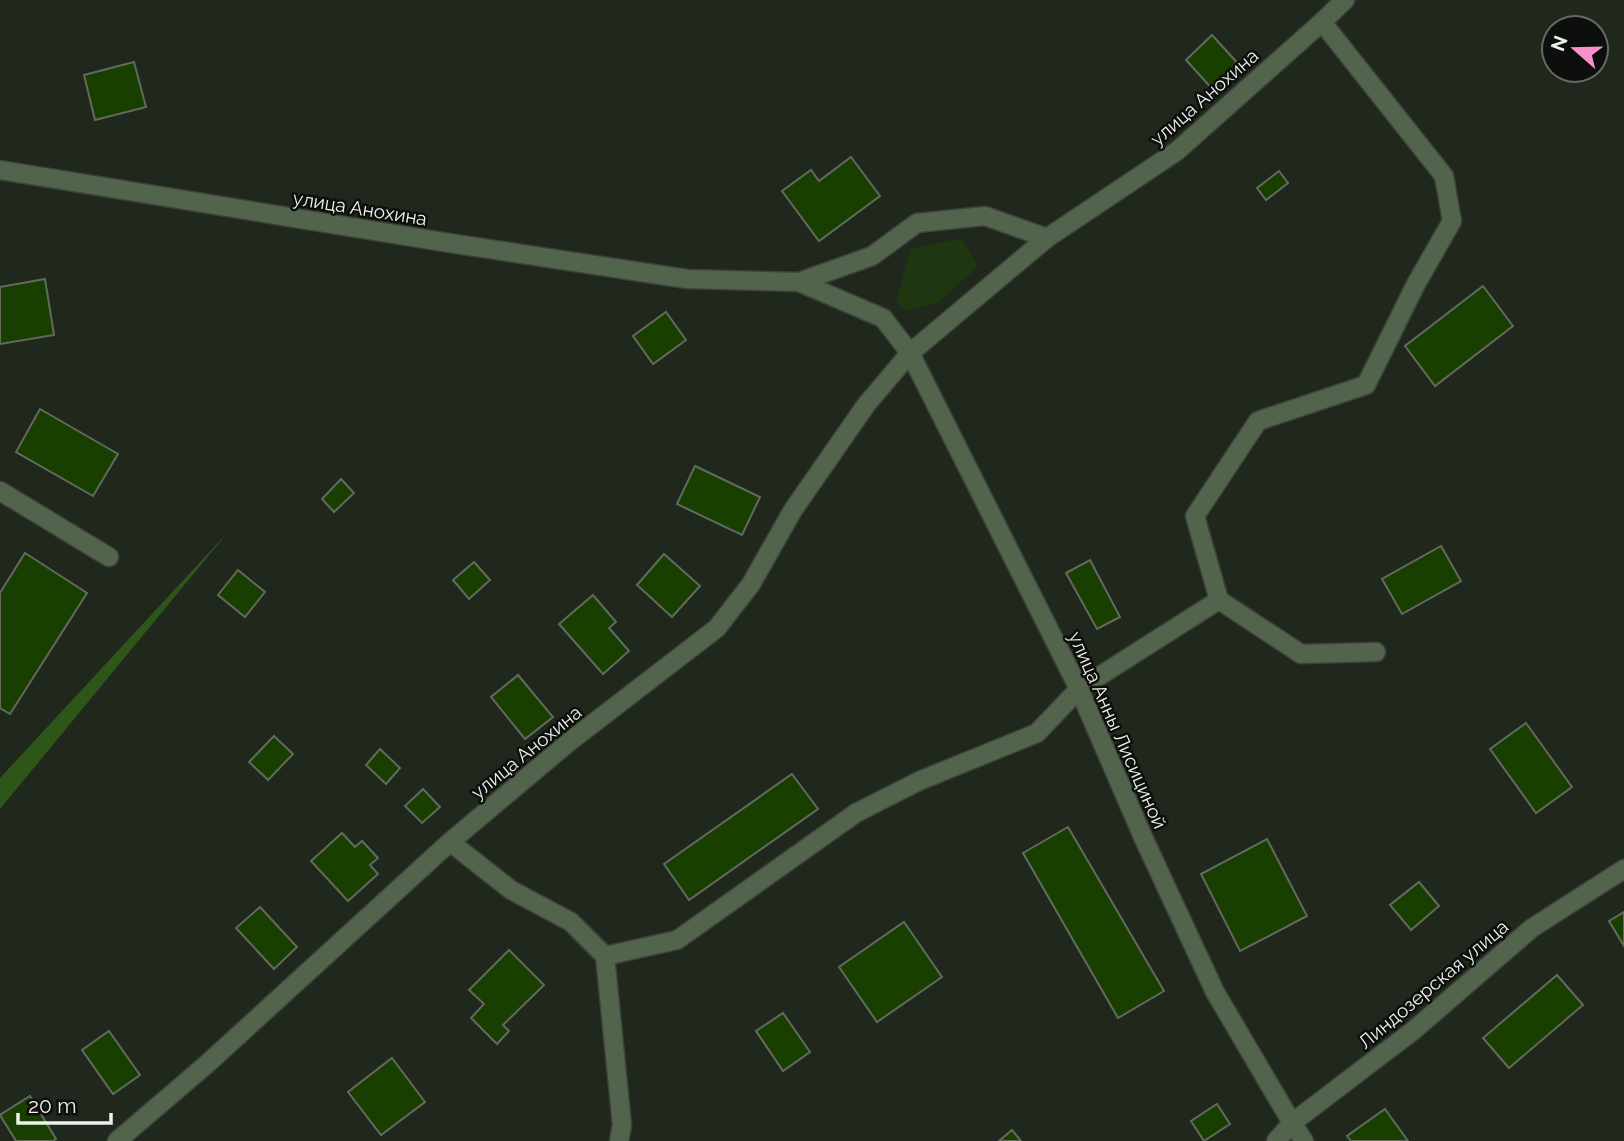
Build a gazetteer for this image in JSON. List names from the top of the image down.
{
  "streets": {
    "street": ["улица Анохина", "улица Анны Лисициной", "Линдозерская улица"]
  },
  "crossings": [
    ["улица Анохина", "улица Анны Лисициной"],
    ["улица Анны Лисициной", "Линдозерская улица"]
  ],
  "scale_bar": "20 m",
  "north": "left"
}
